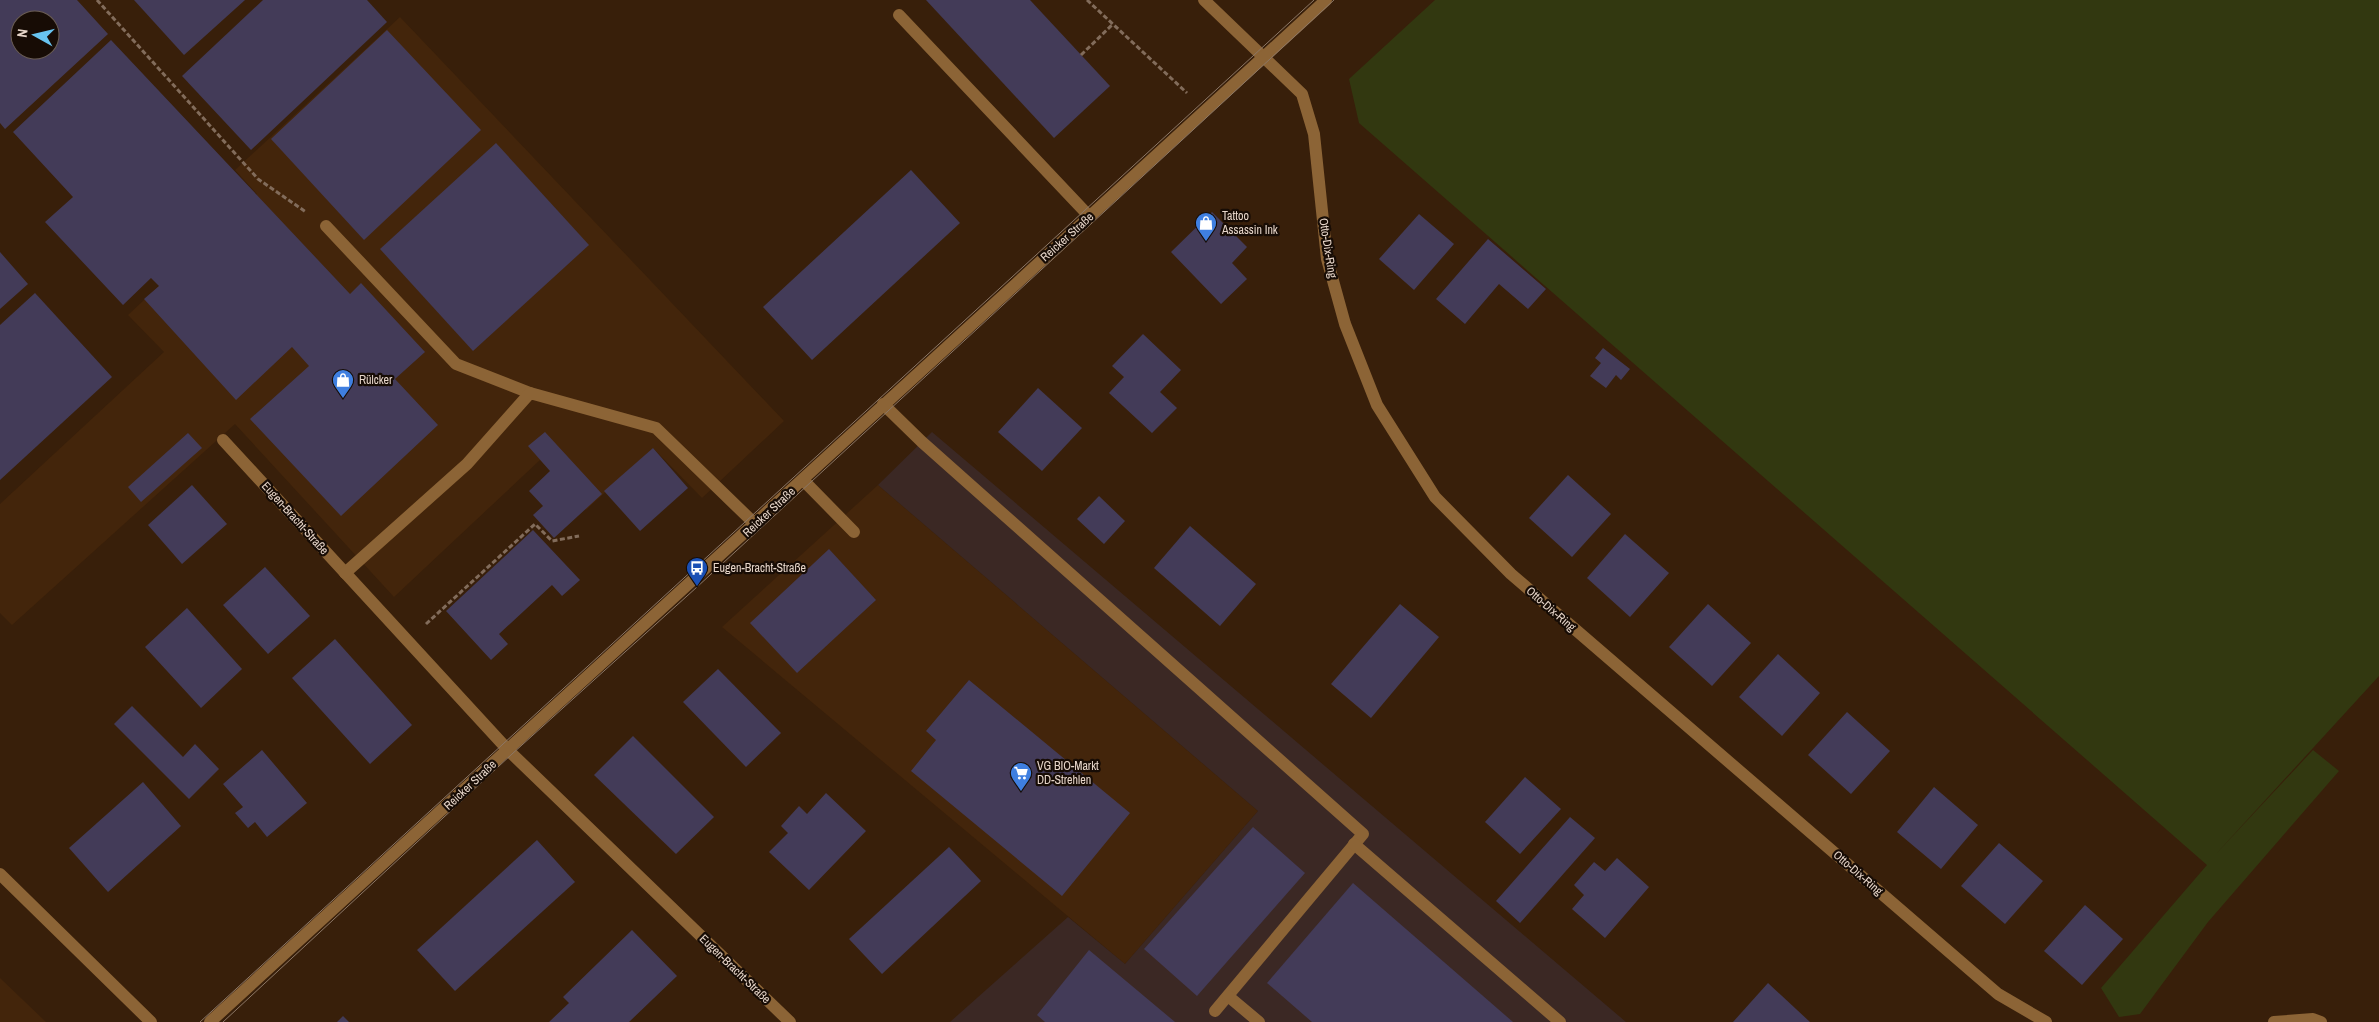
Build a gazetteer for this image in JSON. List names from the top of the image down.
{
  "streets": {
    "street": ["Reicker Straße", "Otto-Dix-Ring", "Eugen-Bracht-Straße"]
  },
  "crossings": [
    ["Reicker Straße", "Otto-Dix-Ring"],
    ["Reicker Straße", "Eugen-Bracht-Straße"]
  ],
  "places": {
    "shop": ["Tattoo Assassin Ink", "Rülcker"],
    "bus stop": ["Eugen-Bracht-Straße"],
    "supermarket": ["VG BIO-Markt DD-Strehlen"]
  },
  "north": "left"
}
